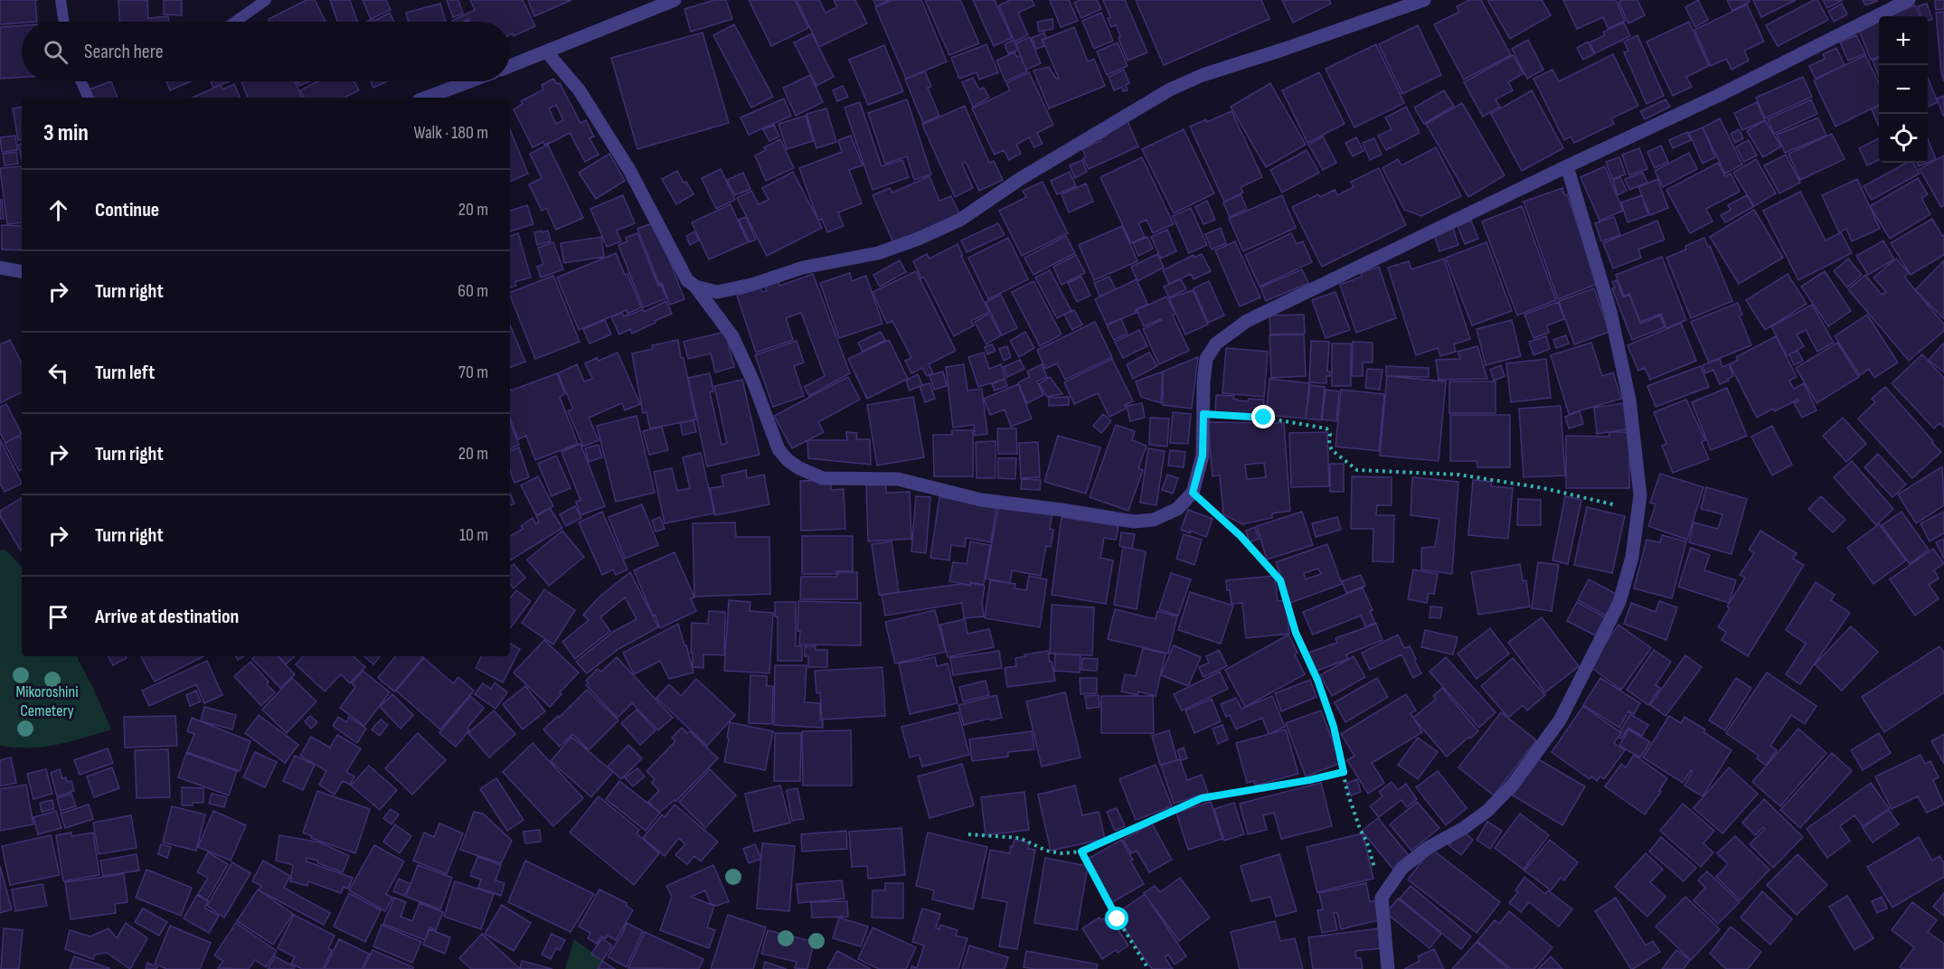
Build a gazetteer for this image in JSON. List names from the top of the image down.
{
  "parks": ["Mikoroshini Cemetery"],
  "page": {
    "map_buttons": ["+", "−"],
    "search": "Search here",
    "heading": ["3 min", "Walk · 180 m"],
    "list": [
      ["Continue", "20 m"],
      ["Turn right", "60 m"],
      ["Turn left", "70 m"],
      ["Turn right", "20 m"],
      ["Turn right", "10 m"],
      "Arrive at destination"
    ]
  }
}
